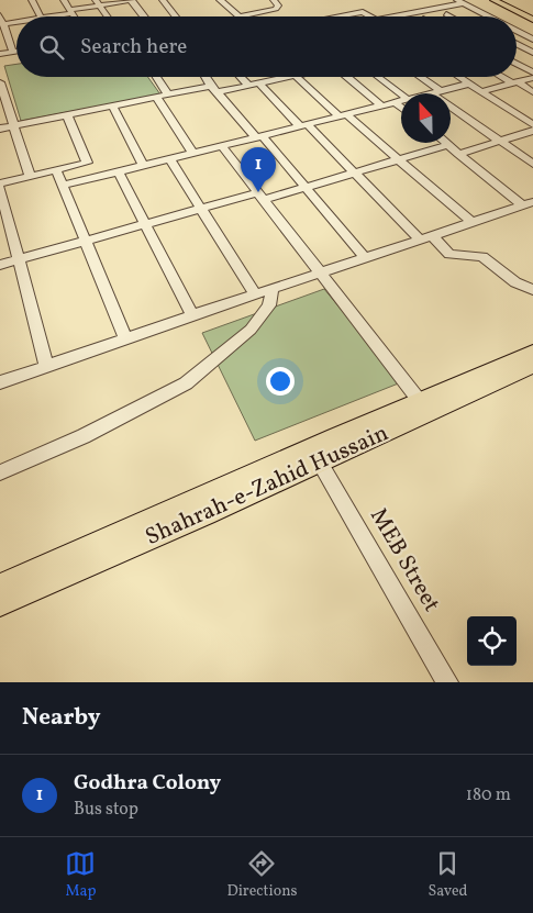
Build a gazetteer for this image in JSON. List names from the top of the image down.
{
  "streets": {
    "main road": ["Shahrah-e-Zahid Hussain"],
    "street": ["MEB Street"]
  },
  "crossings": [
    ["Shahrah-e-Zahid Hussain", "MEB Street"]
  ],
  "north": "top",
  "page": {
    "search": "Search here",
    "pins": "1",
    "heading": "Nearby",
    "list": [
      {
        "mark": "1",
        "name": "Godhra Colony",
        "note": "Bus stop",
        "value": "180 m"
      }
    ],
    "nav": ["Map", "Directions", "Saved"]
  }
}
